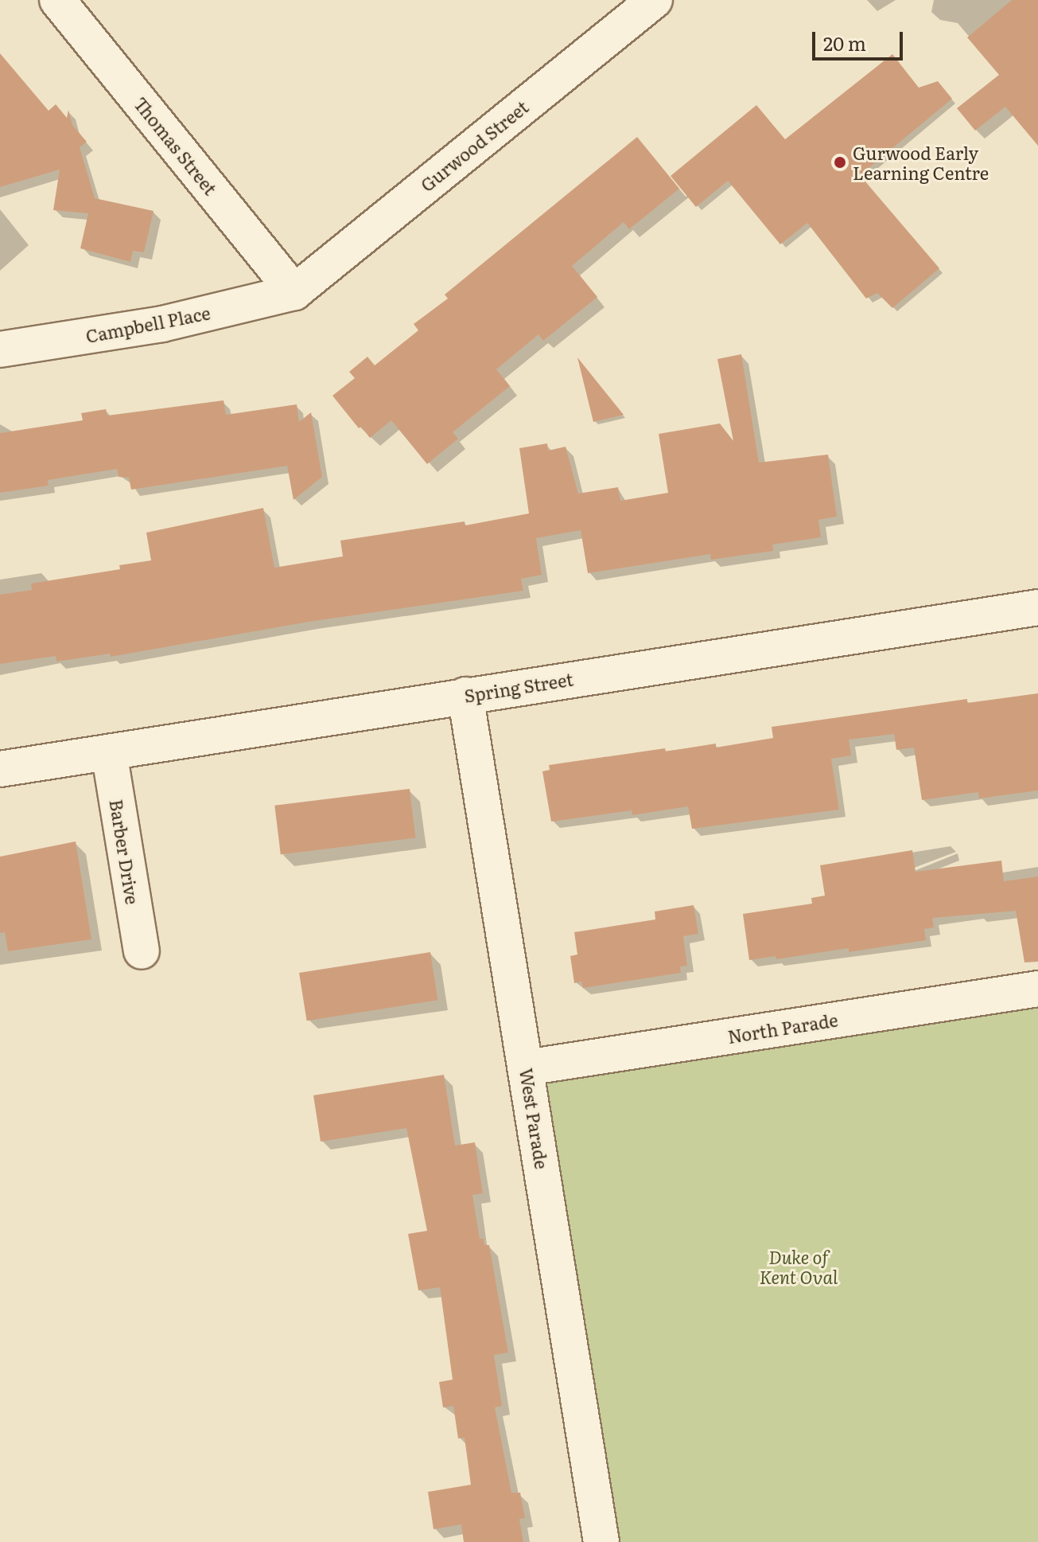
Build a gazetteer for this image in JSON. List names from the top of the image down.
{
  "streets": {
    "street": [
      "Thomas Street",
      "Gurwood Street",
      "Campbell Place",
      "Spring Street",
      "Barber Drive",
      "North Parade",
      "West Parade"
    ]
  },
  "crossings": [
    ["Thomas Street", "Gurwood Street"],
    ["Thomas Street", "Campbell Place"],
    ["Gurwood Street", "Campbell Place"],
    ["Spring Street", "Barber Drive"],
    ["Spring Street", "West Parade"],
    ["North Parade", "West Parade"]
  ],
  "parks": ["Duke of Kent Oval"],
  "places": ["Gurwood Early Learning Centre"],
  "scale_bar": "20 m"
}
